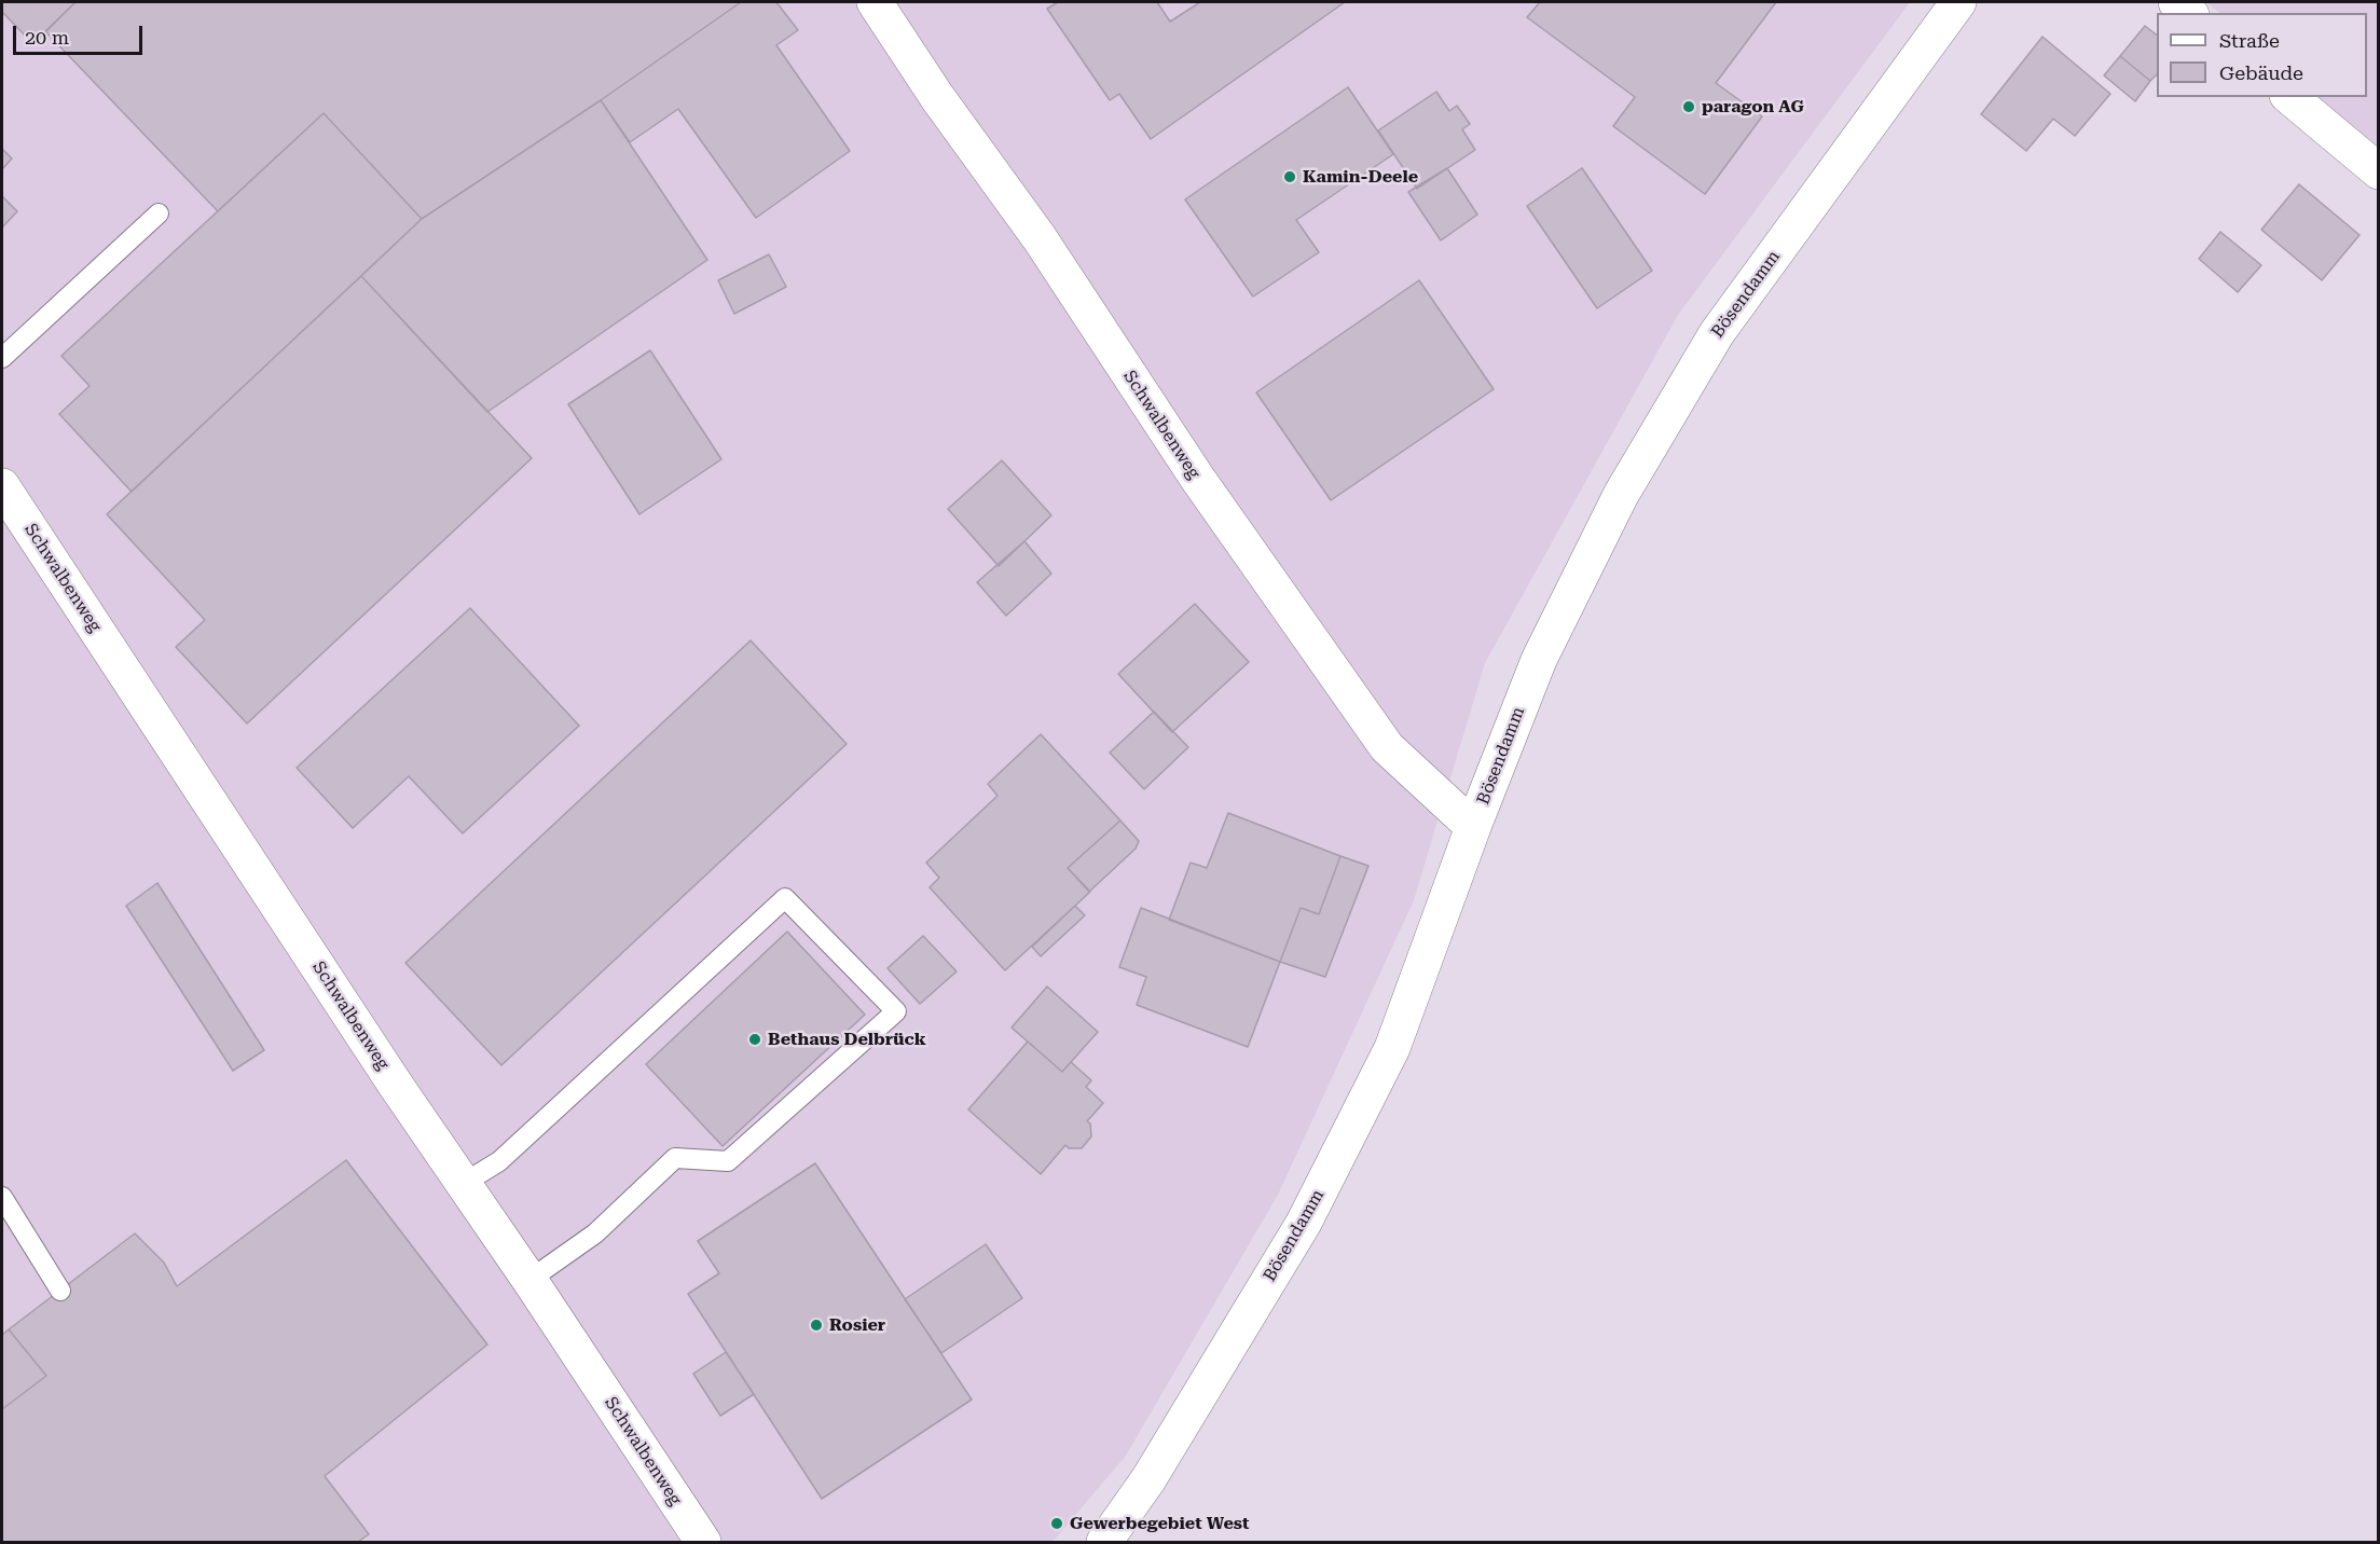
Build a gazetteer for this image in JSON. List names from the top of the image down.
{
  "streets": {
    "street": ["Bösendamm", "Schwalbenweg"]
  },
  "crossings": [
    ["Bösendamm", "Schwalbenweg"]
  ],
  "places": [
    "paragon AG",
    "Kamin-Deele",
    "Bethaus Delbrück",
    "Rosier",
    "Gewerbegebiet West"
  ],
  "legend": ["Straße", "Gebäude"],
  "scale_bar": "20 m"
}
